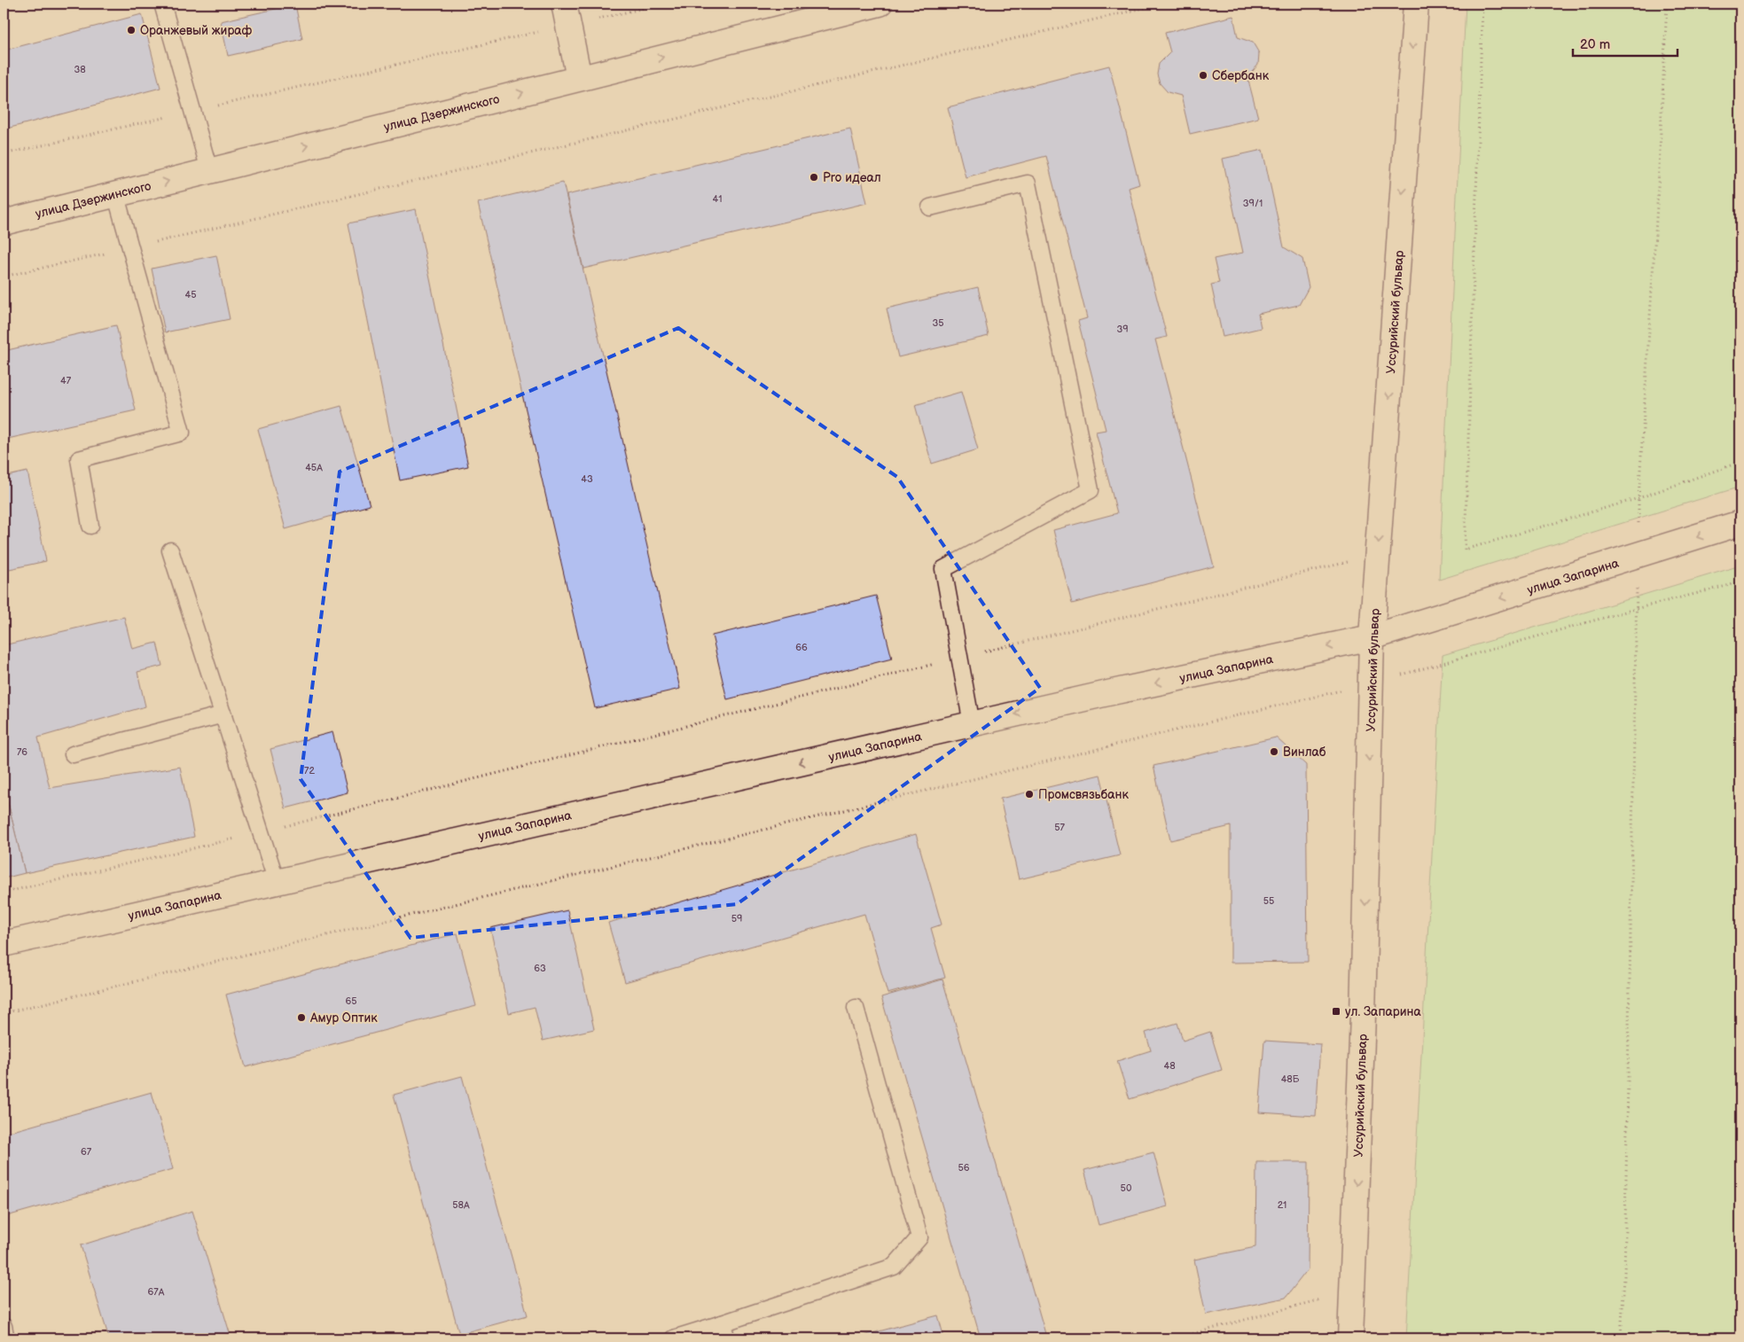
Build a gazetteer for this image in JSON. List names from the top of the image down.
{
  "streets": {
    "street": ["улица Дзержинского", "Уссурийский бульвар", "улица Запарина"]
  },
  "crossings": [
    ["Уссурийский бульвар", "улица Запарина"]
  ],
  "one_way": ["улица Дзержинского", "Уссурийский бульвар", "улица Запарина"],
  "places": {
    "other": [
      "Оранжевый жираф",
      "Сбербанк",
      "Pro идеал",
      "Винлаб",
      "Промсвязьбанк",
      "Амур Оптик"
    ],
    "transit": ["ул. Запарина"]
  },
  "house_numbers": [
    "38",
    "41",
    "39/1",
    "45",
    "35",
    "39",
    "47",
    "45А",
    "43",
    "66",
    "76",
    "72",
    "57",
    "55",
    "59",
    "63",
    "65",
    "48",
    "48Б",
    "67",
    "56",
    "50",
    "58А",
    "21",
    "67А"
  ],
  "scale_bar": "20 m"
}
